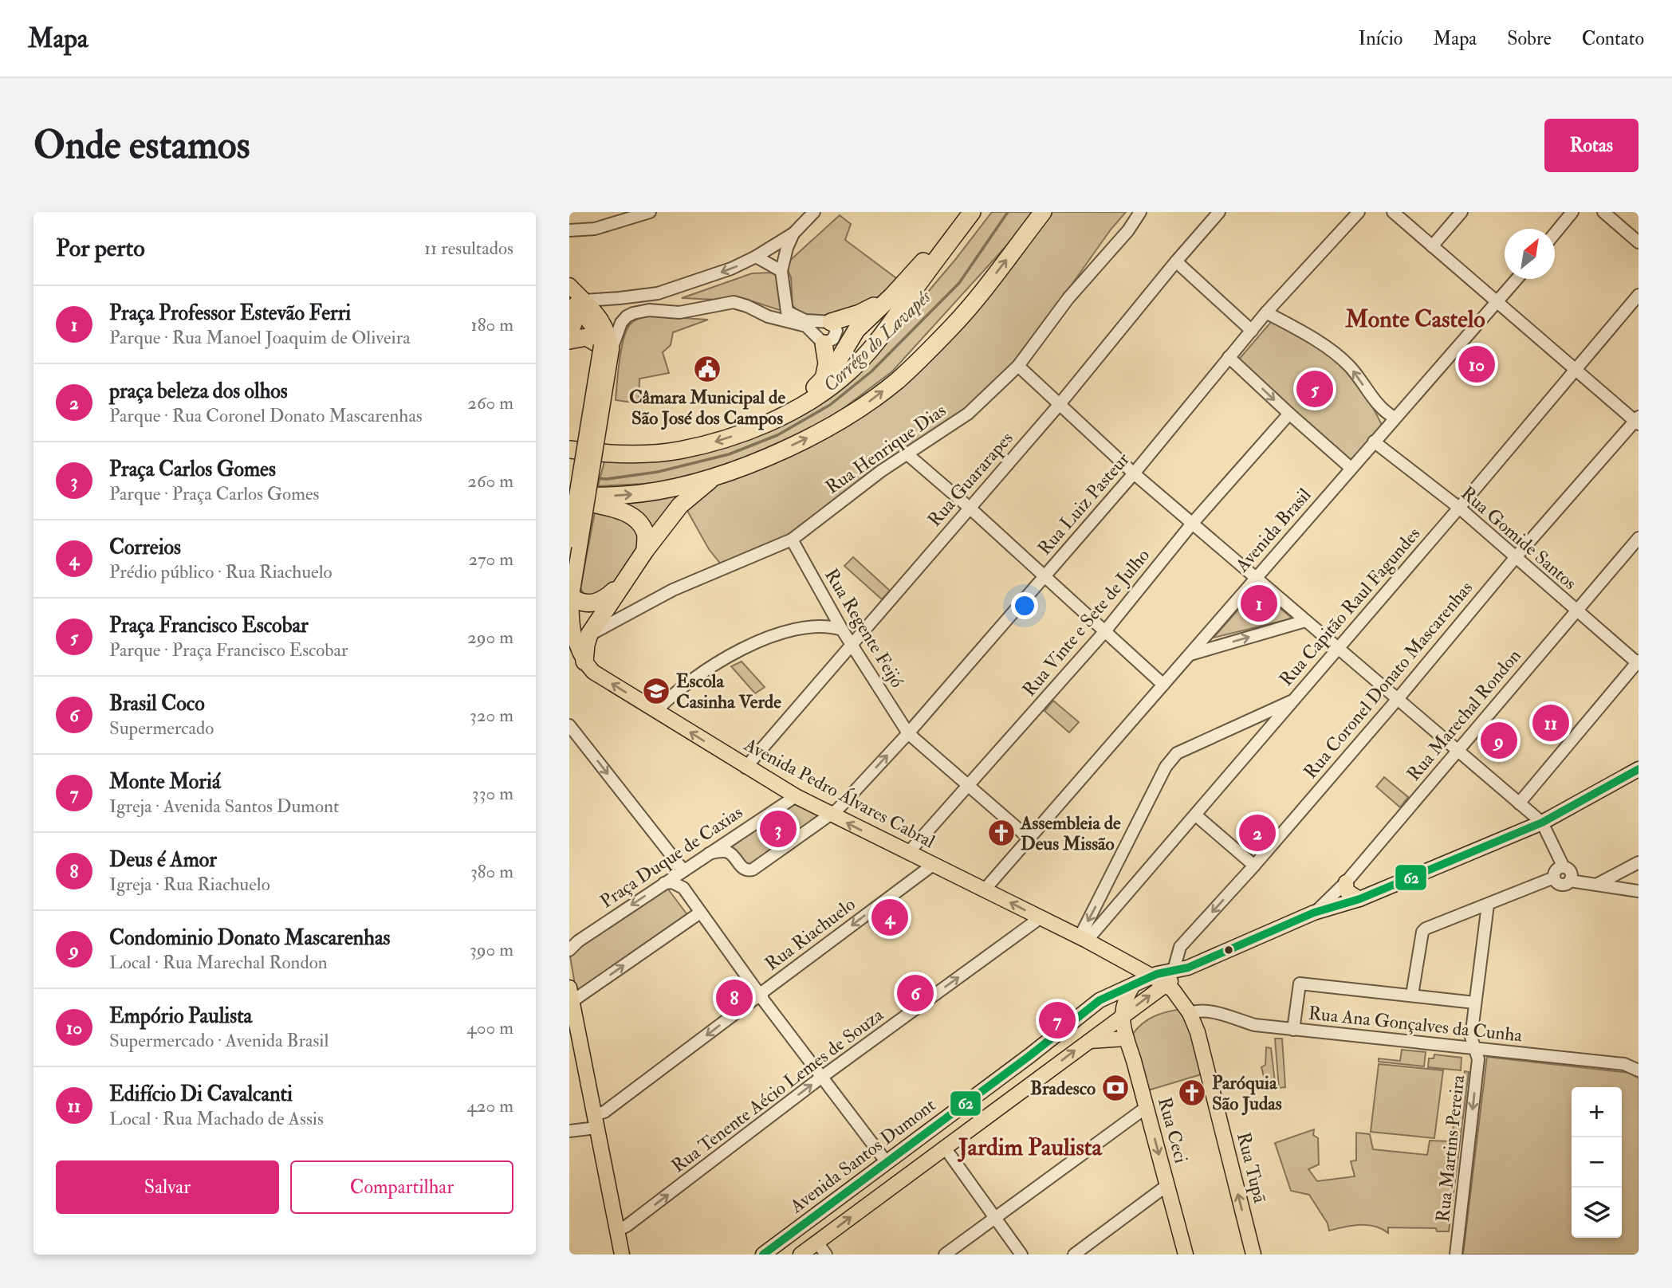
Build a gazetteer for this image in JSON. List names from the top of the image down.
{
  "streets": {
    "main road": [
      "Avenida Pedro Álvares Cabral",
      "Rua Ceci",
      "Avenida Santos Dumont",
      "Rua Tupã"
    ],
    "street": [
      "Rua Henrique Dias",
      "Rua Guararapes",
      "Rua Luiz Pasteur",
      "Avenida Brasil",
      "Rua Gomide Santos",
      "Rua Capitão Raul Fagundes",
      "Rua Vinte e Sete de Julho",
      "Rua Regente Feijó",
      "Rua Coronel Donato Mascarenhas",
      "Rua Marechal Rondon",
      "Praça Duque de Caxias",
      "Rua Riachuelo",
      "Rua Ana Gonçalves da Cunha",
      "Rua Tenente Aécio Lemes de Souza",
      "Rua Martins Pereira"
    ]
  },
  "crossings": [
    ["Rua Henrique Dias", "Rua Regente Feijó"],
    ["Rua Guararapes", "Rua Regente Feijó"],
    ["Rua Guararapes", "Avenida Pedro Álvares Cabral"],
    ["Rua Luiz Pasteur", "Rua Regente Feijó"],
    ["Rua Luiz Pasteur", "Avenida Pedro Álvares Cabral"],
    ["Avenida Brasil", "Rua Gomide Santos"],
    ["Avenida Brasil", "Rua Regente Feijó"],
    ["Avenida Brasil", "Avenida Pedro Álvares Cabral"],
    ["Rua Gomide Santos", "Rua Capitão Raul Fagundes"],
    ["Rua Gomide Santos", "Rua Coronel Donato Mascarenhas"],
    ["Rua Gomide Santos", "Rua Marechal Rondon"],
    ["Rua Capitão Raul Fagundes", "Avenida Pedro Álvares Cabral"],
    ["Rua Vinte e Sete de Julho", "Rua Regente Feijó"],
    ["Rua Vinte e Sete de Julho", "Avenida Pedro Álvares Cabral"],
    ["Rua Coronel Donato Mascarenhas", "Avenida Santos Dumont"],
    ["Avenida Pedro Álvares Cabral", "Praça Duque de Caxias"],
    ["Avenida Pedro Álvares Cabral", "Rua Riachuelo"],
    ["Avenida Pedro Álvares Cabral", "Rua Tenente Aécio Lemes de Souza"],
    ["Avenida Pedro Álvares Cabral", "Avenida Santos Dumont"],
    ["Avenida Pedro Álvares Cabral", "Rua Tupã"],
    ["Rua Ana Gonçalves da Cunha", "Rua Martins Pereira"],
    ["Rua Ana Gonçalves da Cunha", "Rua Tupã"],
    ["Avenida Santos Dumont", "Rua Tupã"]
  ],
  "one_way": [
    "Avenida Pedro Álvares Cabral",
    "Rua Riachuelo",
    "Rua Tenente Aécio Lemes de Souza",
    "Rua Martins Pereira",
    "Rua Tupã"
  ],
  "districts": ["Monte Castelo", "Jardim Paulista"],
  "water": ["Corrégo do Lavapés"],
  "places": {
    "public building": ["Câmara Municipal de São José dos Campos"],
    "school or university": ["Escola Casinha Verde"],
    "church": ["Assembleia de Deus Missão", "Paróquia São Judas"],
    "bank": ["Bradesco"]
  },
  "lines": ["transit line 62"],
  "north": "top right",
  "page": {
    "header": "Mapa",
    "nav": [
      "Início",
      "Mapa",
      "Sobre",
      "Contato"
    ],
    "buttons": [
      "Rotas",
      ["Salvar", "Compartilhar"]
    ],
    "title": "Onde estamos",
    "heading": ["Por perto", "11 resultados"],
    "list": [
      {
        "mark": "1",
        "name": "Praça Professor Estevão Ferri",
        "note": "Parque · Rua Manoel Joaquim de Oliveira",
        "value": "180 m"
      },
      {
        "mark": "2",
        "name": "praça beleza dos olhos",
        "note": "Parque · Rua Coronel Donato Mascarenhas",
        "value": "260 m"
      },
      {
        "mark": "3",
        "name": "Praça Carlos Gomes",
        "note": "Parque · Praça Carlos Gomes",
        "value": "260 m"
      },
      {
        "mark": "4",
        "name": "Correios",
        "note": "Prédio público · Rua Riachuelo",
        "value": "270 m"
      },
      {
        "mark": "5",
        "name": "Praça Francisco Escobar",
        "note": "Parque · Praça Francisco Escobar",
        "value": "290 m"
      },
      {
        "mark": "6",
        "name": "Brasil Coco",
        "note": "Supermercado",
        "value": "320 m"
      },
      {
        "mark": "7",
        "name": "Monte Moriá",
        "note": "Igreja · Avenida Santos Dumont",
        "value": "330 m"
      },
      {
        "mark": "8",
        "name": "Deus é Amor",
        "note": "Igreja · Rua Riachuelo",
        "value": "380 m"
      },
      {
        "mark": "9",
        "name": "Condominio Donato Mascarenhas",
        "note": "Local · Rua Marechal Rondon",
        "value": "390 m"
      },
      {
        "mark": "10",
        "name": "Empório Paulista",
        "note": "Supermercado · Avenida Brasil",
        "value": "400 m"
      },
      {
        "mark": "11",
        "name": "Edifício Di Cavalcanti",
        "note": "Local · Rua Machado de Assis",
        "value": "420 m"
      }
    ],
    "pins": [
      "10",
      "5",
      "1",
      "11",
      "9",
      "3",
      "2",
      "4",
      "6",
      "8",
      "7"
    ],
    "map_buttons": ["+", "−"]
  }
}
